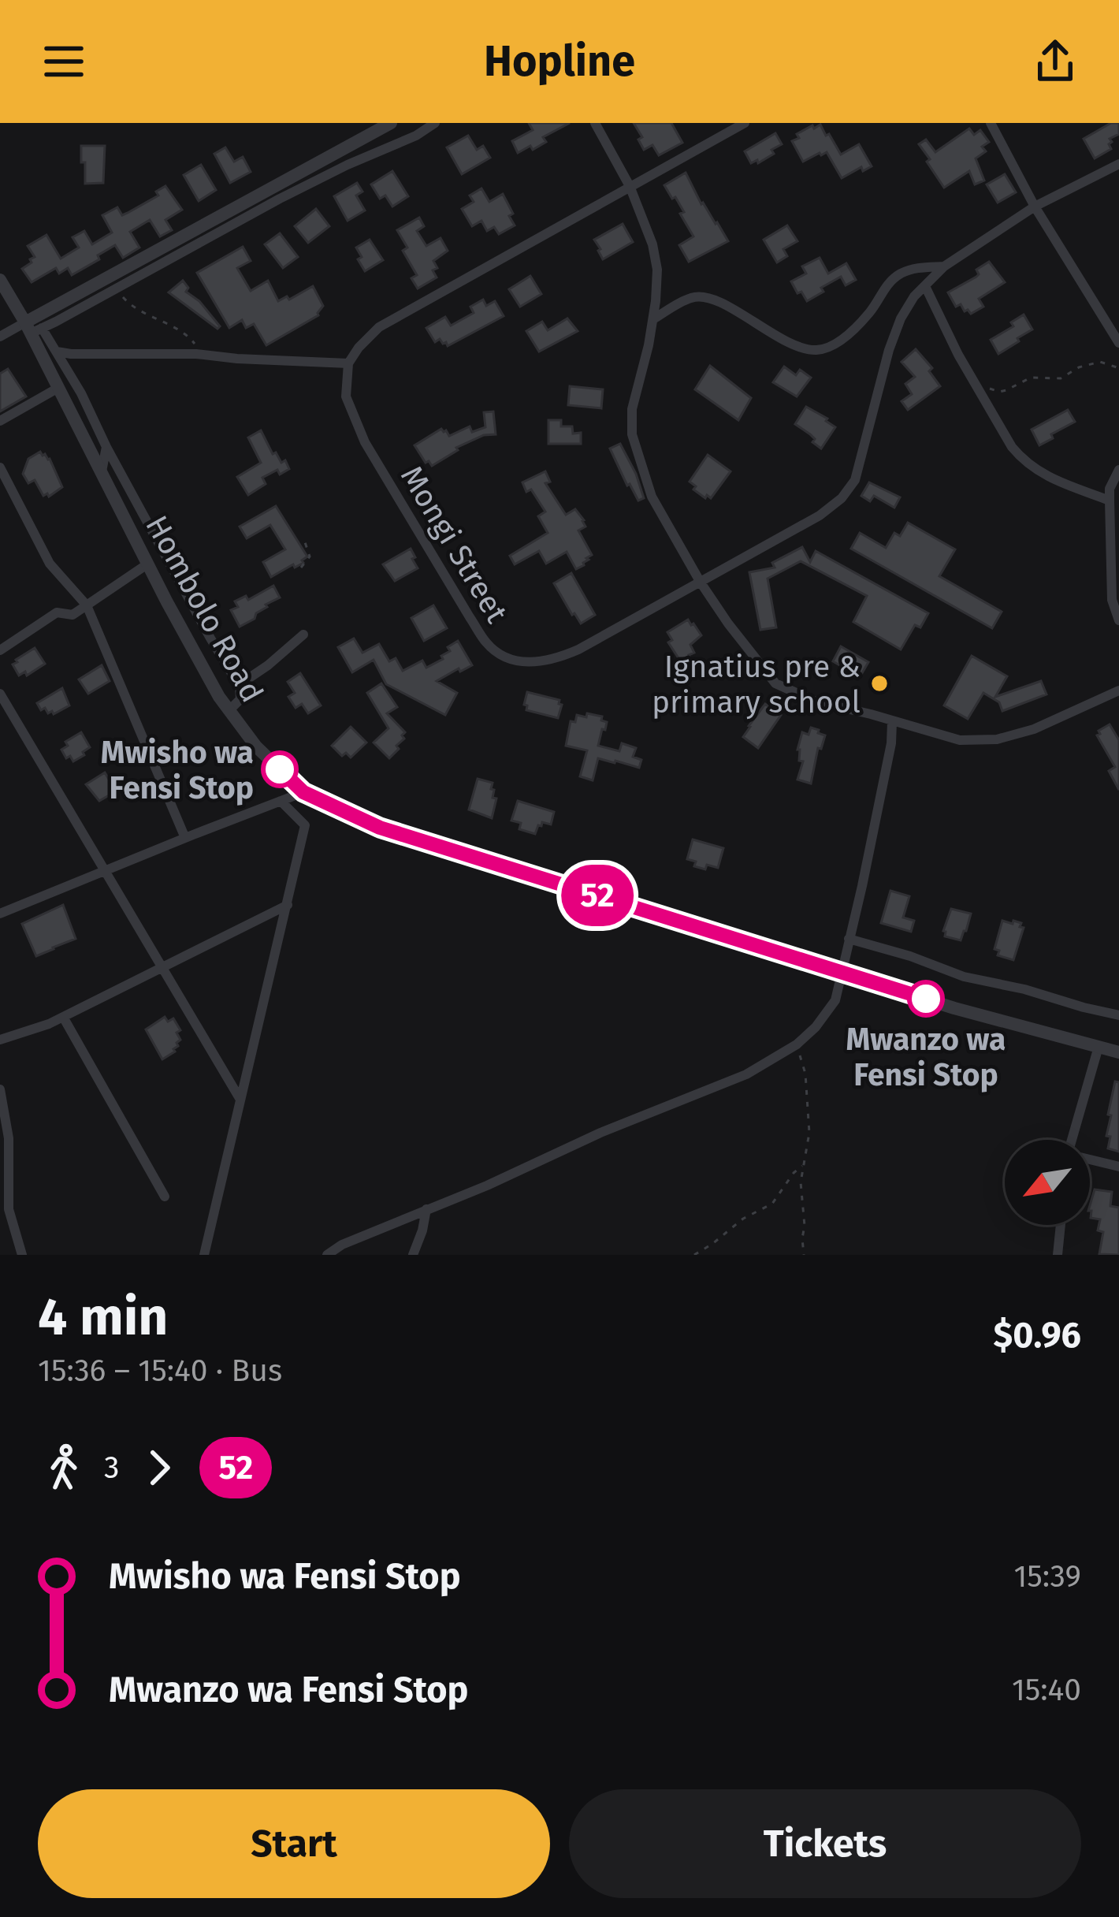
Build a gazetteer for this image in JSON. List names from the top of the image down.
{
  "streets": {
    "street": ["Mongi Street", "Hombolo Road"]
  },
  "places": ["Ignatius pre & primary school", "Mwisho wa Fensi Stop", "Mwanzo wa Fensi Stop"],
  "lines": ["bus line 52"],
  "north": "bottom left",
  "page": {
    "header": "Hopline",
    "on_map": "52",
    "heading": ["4 min", "15:36 – 15:40 · Bus", "$0.96"],
    "legs": ["3", "52"],
    "list": [
      {
        "name": "Mwisho wa Fensi Stop",
        "value": "15:39"
      },
      {
        "name": "Mwanzo wa Fensi Stop",
        "value": "15:40"
      }
    ],
    "buttons": ["Start", "Tickets"]
  }
}
